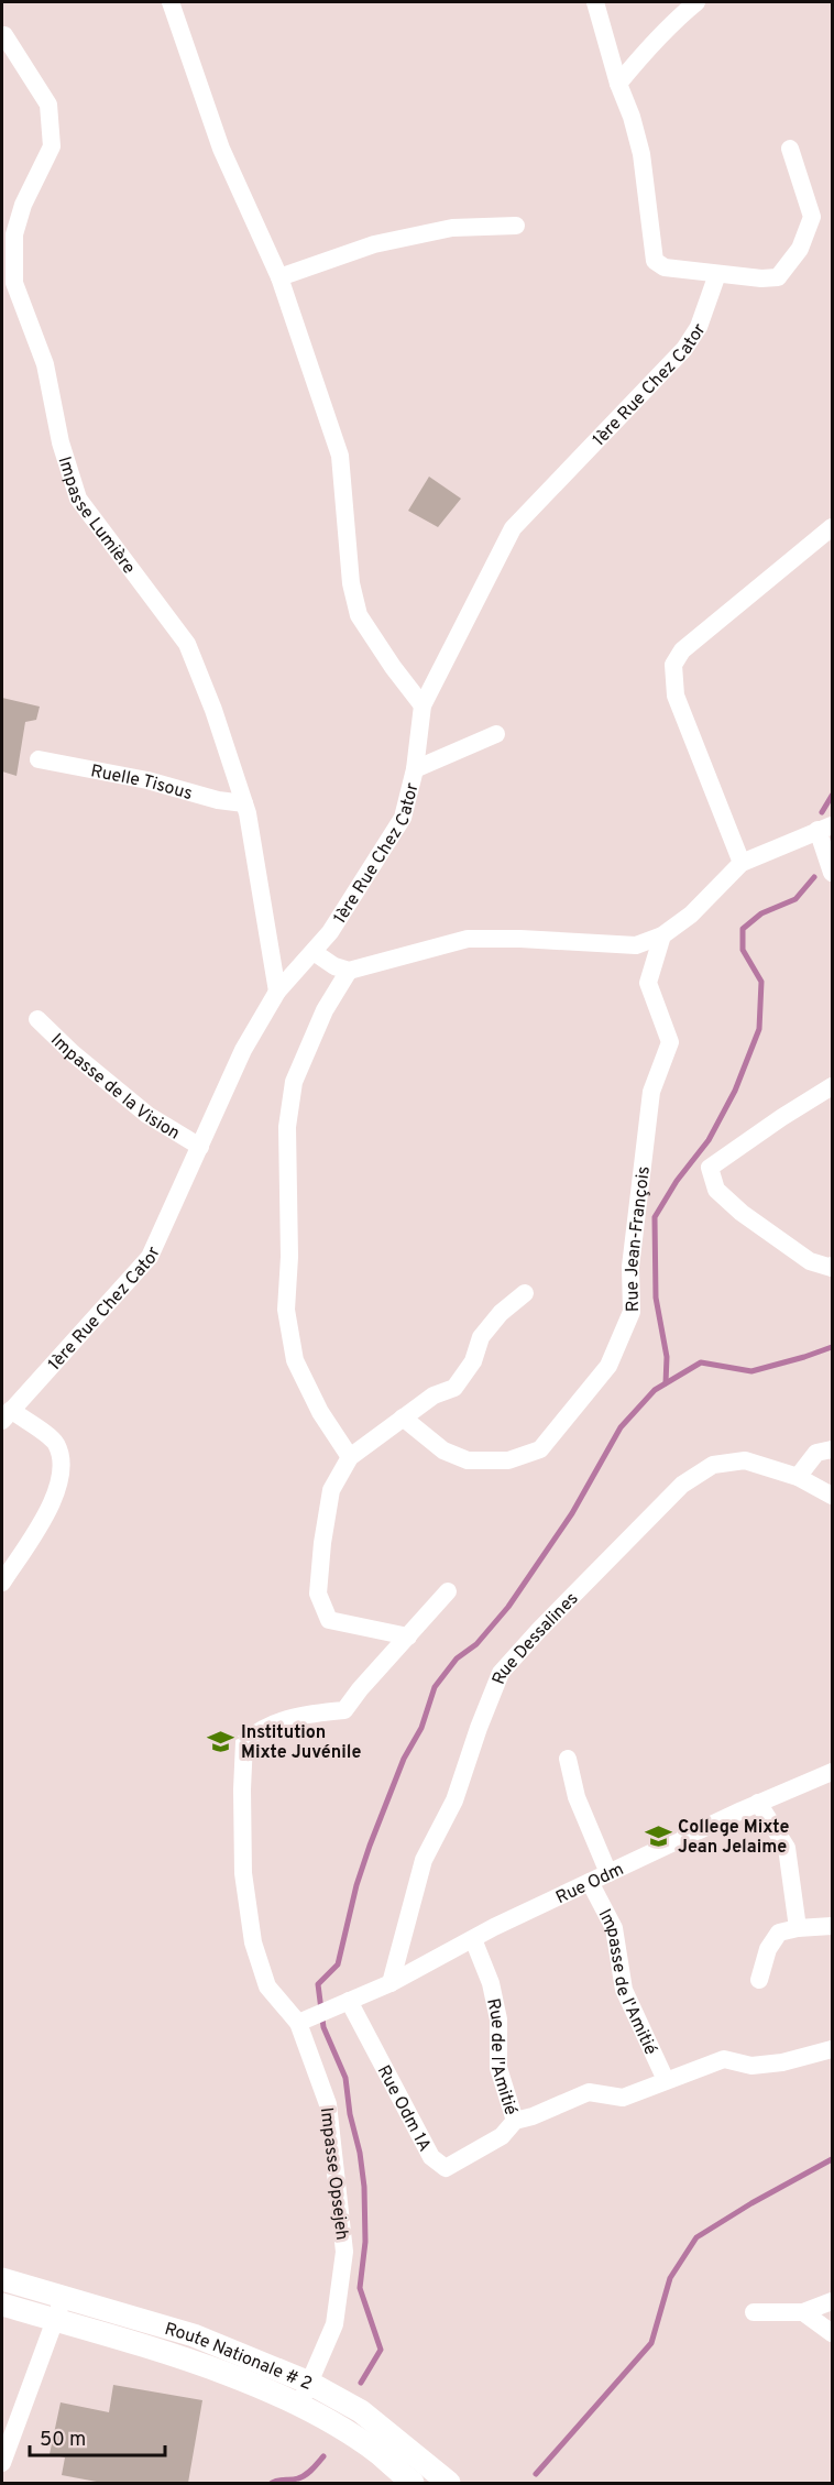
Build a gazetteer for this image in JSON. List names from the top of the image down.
{
  "streets": {
    "main road": ["Route Nationale # 2"],
    "street": [
      "1ère Rue Chez Cator",
      "Impasse Lumière",
      "Ruelle Tisous",
      "Impasse de la Vision",
      "Rue Jean-François",
      "Rue Dessalines",
      "Rue Odm",
      "Impasse de l'Amitié",
      "Rue de l'Amitié",
      "Rue Odm 1A",
      "Impasse Opsejeh"
    ]
  },
  "crossings": [
    ["1ère Rue Chez Cator", "Impasse Lumière"],
    ["1ère Rue Chez Cator", "Impasse de la Vision"],
    ["Impasse Lumière", "Ruelle Tisous"],
    ["Rue Dessalines", "Rue Odm"],
    ["Rue Odm", "Impasse de l'Amitié"],
    ["Rue Odm", "Rue de l'Amitié"],
    ["Rue Odm", "Rue Odm 1A"],
    ["Rue Odm", "Impasse Opsejeh"],
    ["Impasse de l'Amitié", "Rue de l'Amitié"],
    ["Rue de l'Amitié", "Rue Odm 1A"],
    ["Impasse Opsejeh", "Route Nationale # 2"]
  ],
  "places": {
    "school or university": ["Institution Mixte Juvénile", "College Mixte Jean Jelaime"]
  },
  "scale_bar": "50 m"
}
